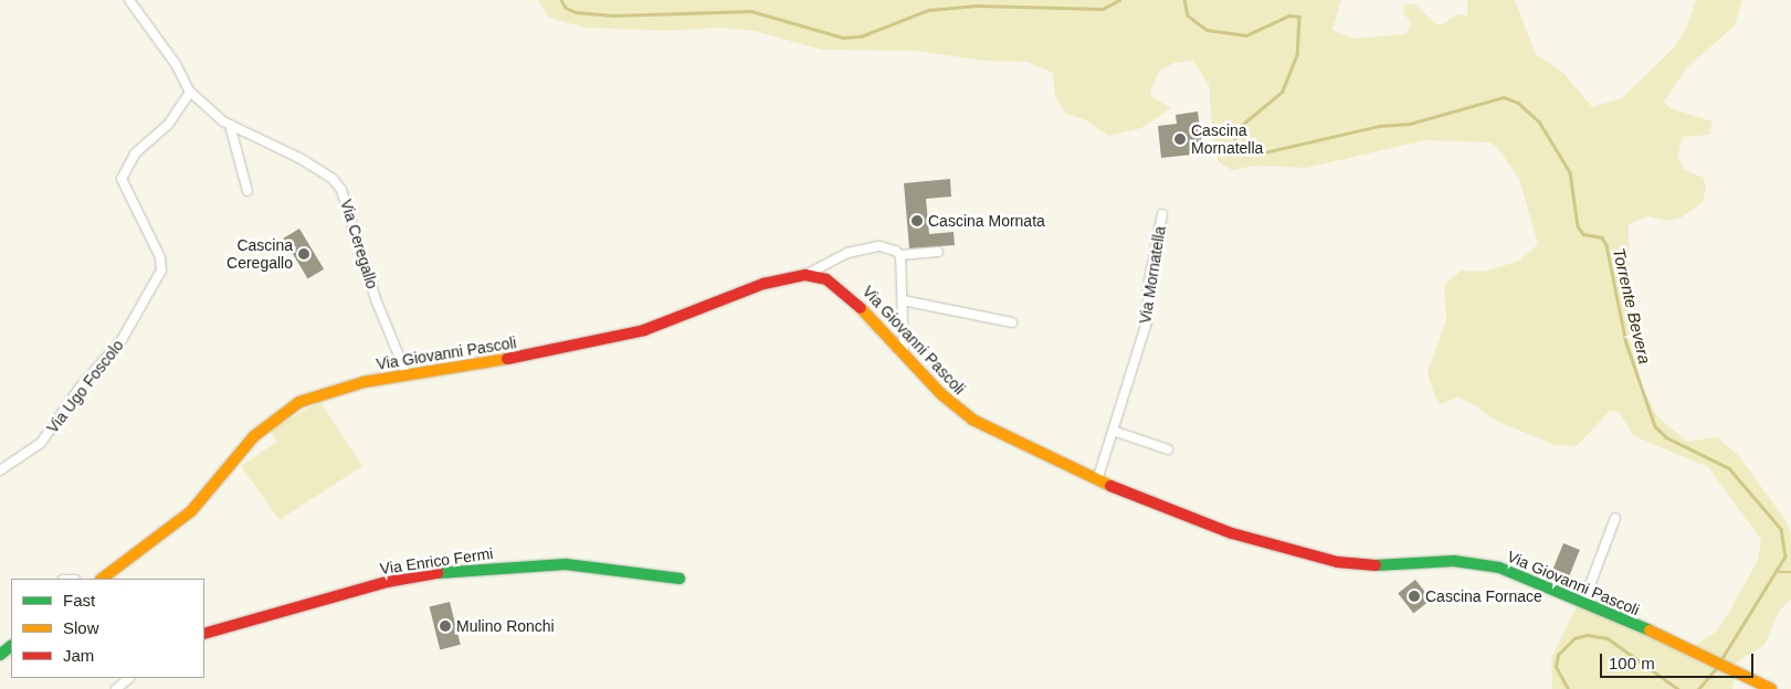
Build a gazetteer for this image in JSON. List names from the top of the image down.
{
  "streets": {
    "street": [
      "Via Ceregallo",
      "Via Mornatella",
      "Via Giovanni Pascoli",
      "Via Ugo Foscolo",
      "Via Enrico Fermi"
    ]
  },
  "crossings": [
    ["Via Ceregallo", "Via Giovanni Pascoli"],
    ["Via Ceregallo", "Via Ugo Foscolo"],
    ["Via Mornatella", "Via Giovanni Pascoli"]
  ],
  "water": ["Torrente Bevera"],
  "places": [
    "Cascina Mornatella",
    "Cascina Mornata",
    "Cascina Ceregallo",
    "Cascina Fornace",
    "Mulino Ronchi"
  ],
  "legend": ["Fast", "Slow", "Jam"],
  "scale_bar": "100 m"
}
